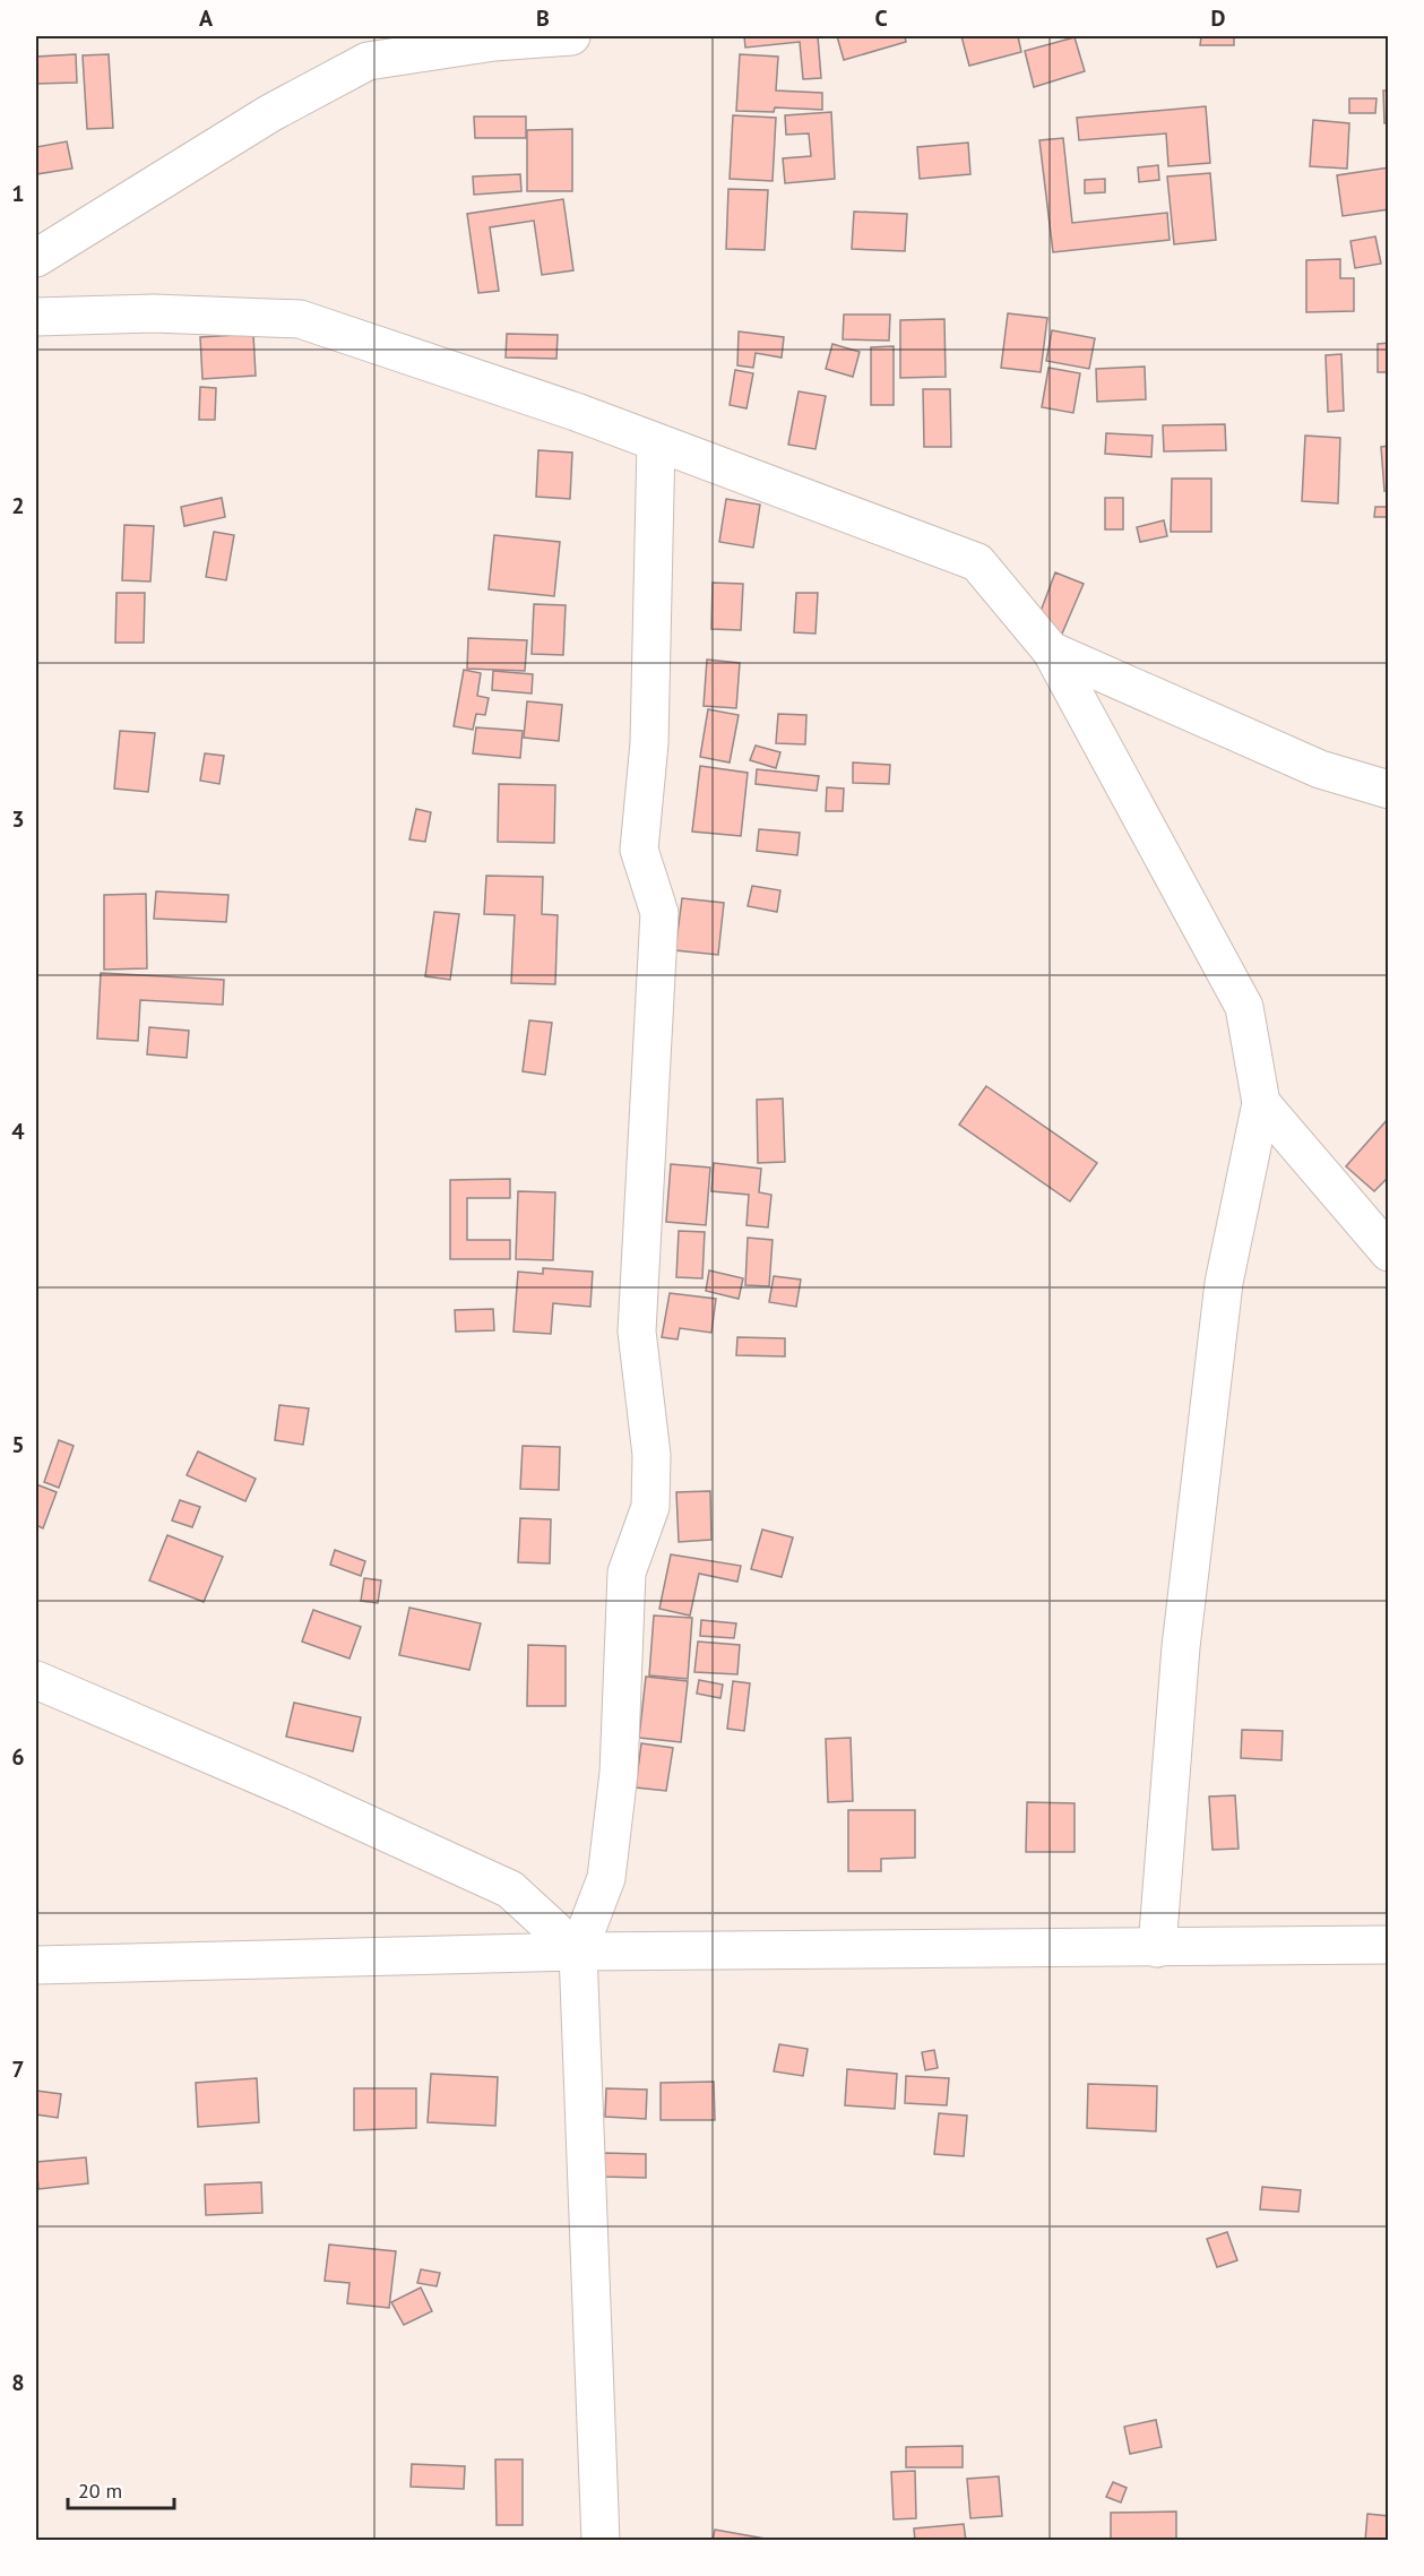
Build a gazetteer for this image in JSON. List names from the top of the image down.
{
  "scale_bar": "20 m",
  "grid": {
    "columns": [
      "A",
      "B",
      "C",
      "D"
    ],
    "rows": [
      "1",
      "2",
      "3",
      "4",
      "5",
      "6",
      "7",
      "8"
    ]
  }
}
